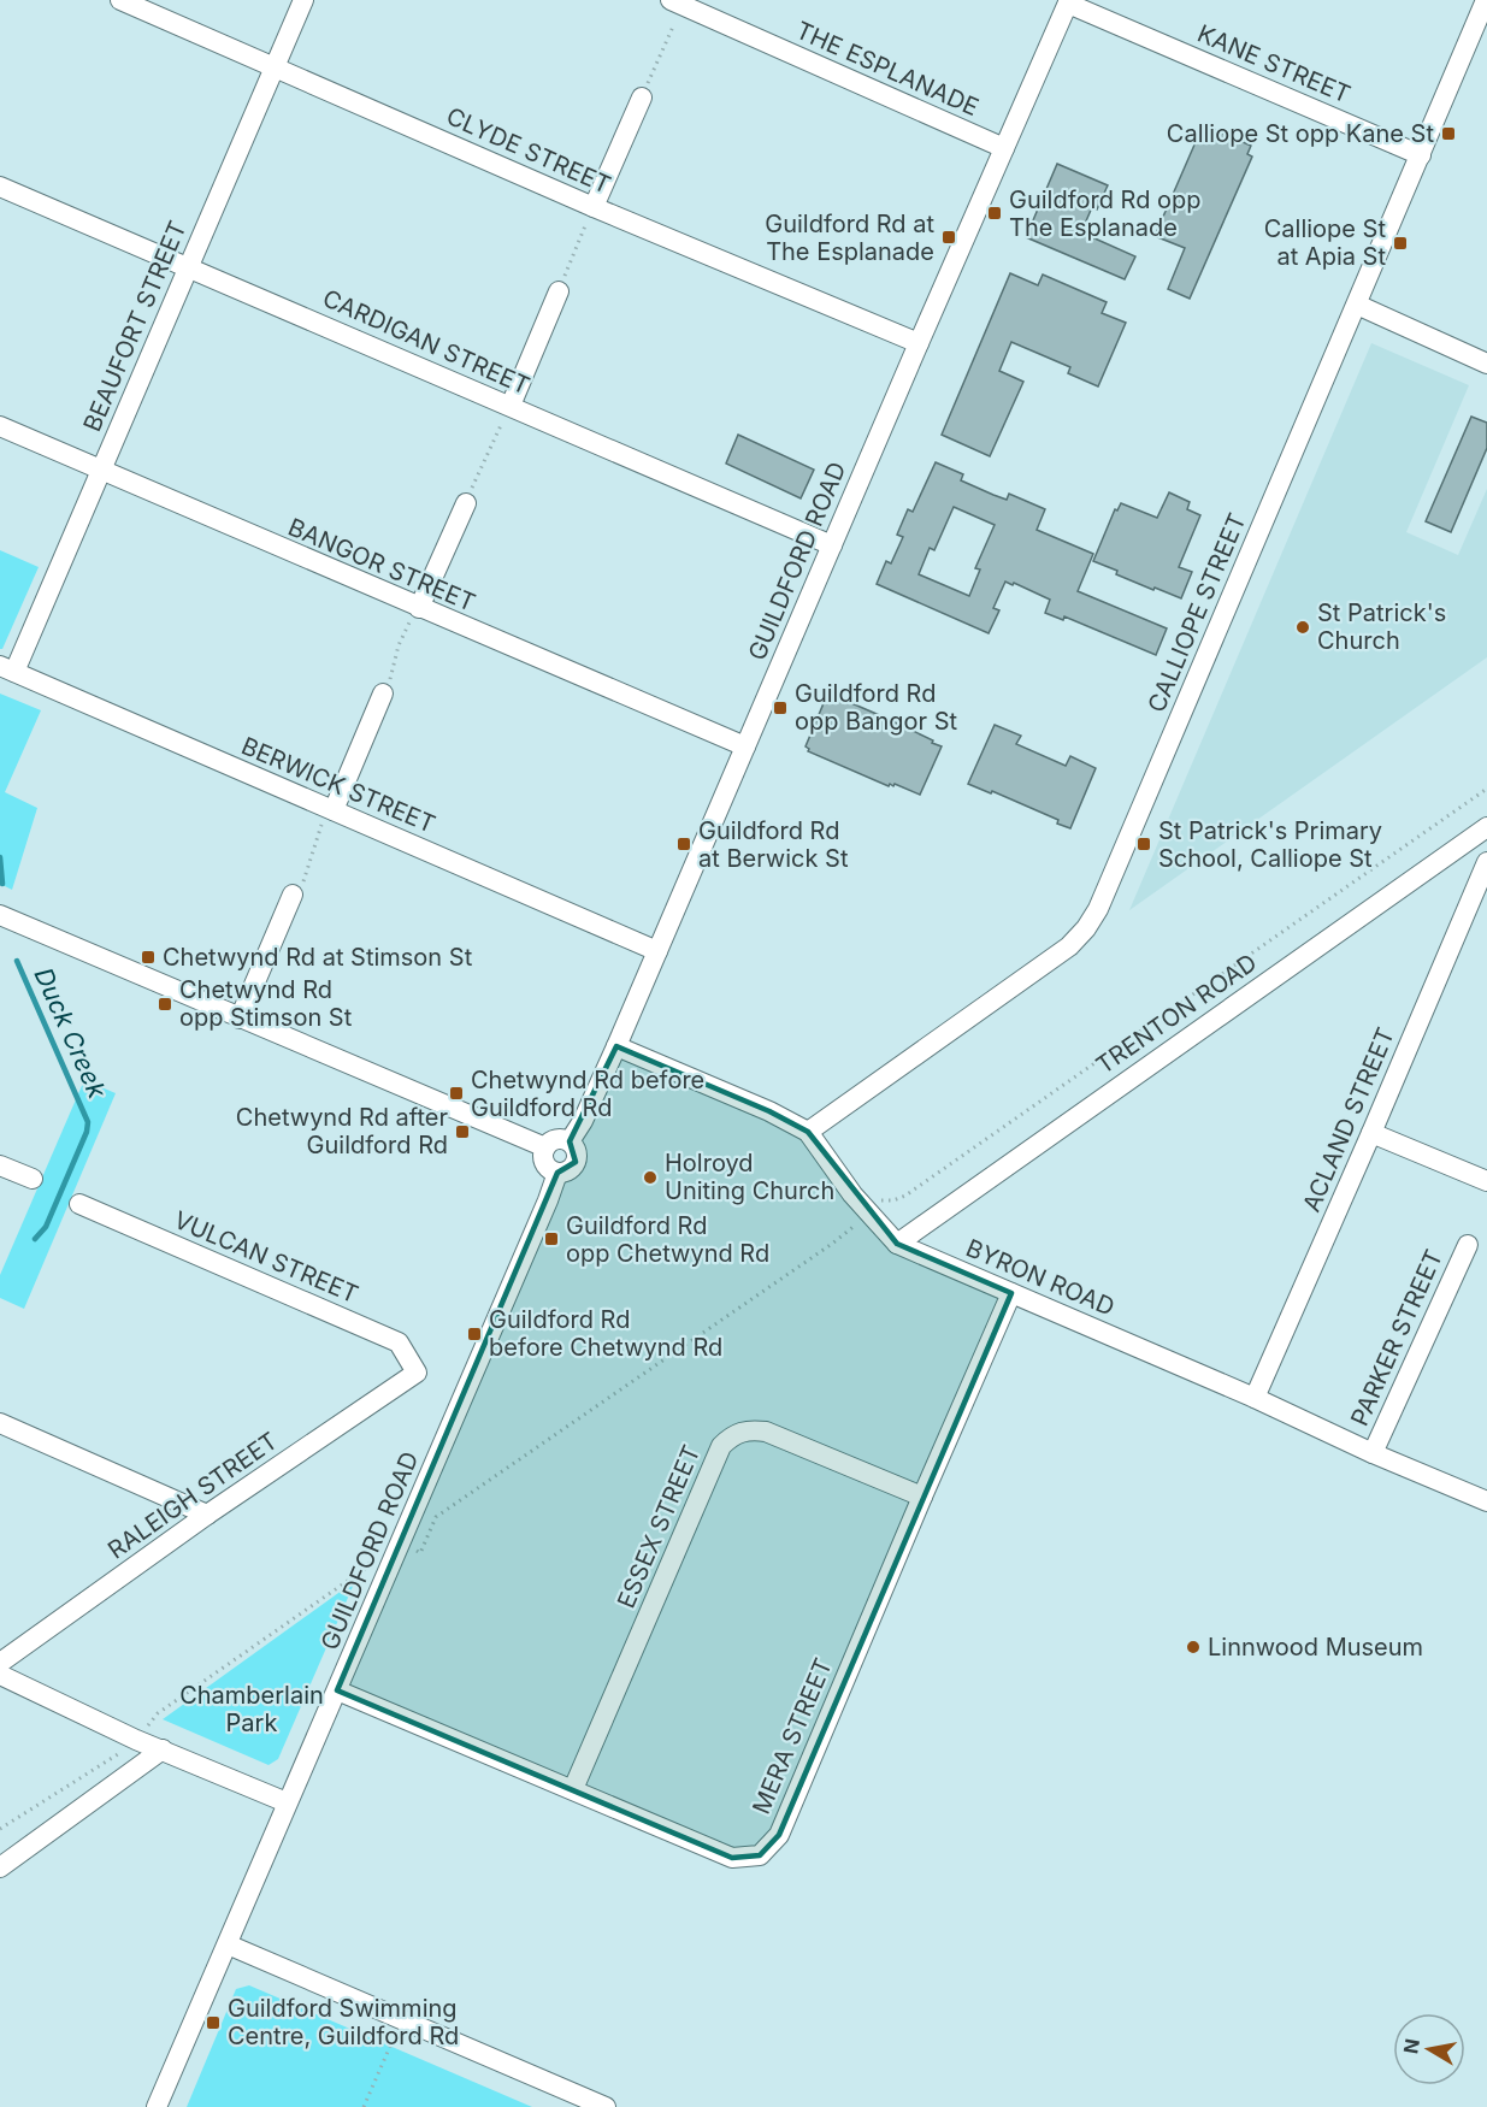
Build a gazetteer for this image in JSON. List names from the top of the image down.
{
  "streets": {
    "street": [
      "KANE STREET",
      "THE ESPLANADE",
      "CLYDE STREET",
      "BEAUFORT STREET",
      "CARDIGAN STREET",
      "GUILDFORD ROAD",
      "BANGOR STREET",
      "CALLIOPE STREET",
      "BERWICK STREET",
      "TRENTON ROAD",
      "ACLAND STREET",
      "VULCAN STREET",
      "BYRON ROAD",
      "PARKER STREET",
      "RALEIGH STREET",
      "ESSEX STREET",
      "MERA STREET"
    ]
  },
  "crossings": [
    ["KANE STREET", "GUILDFORD ROAD"],
    ["KANE STREET", "CALLIOPE STREET"],
    ["THE ESPLANADE", "GUILDFORD ROAD"],
    ["CLYDE STREET", "BEAUFORT STREET"],
    ["CLYDE STREET", "GUILDFORD ROAD"],
    ["BEAUFORT STREET", "CARDIGAN STREET"],
    ["BEAUFORT STREET", "BANGOR STREET"],
    ["BEAUFORT STREET", "BERWICK STREET"],
    ["CARDIGAN STREET", "GUILDFORD ROAD"],
    ["GUILDFORD ROAD", "BANGOR STREET"],
    ["GUILDFORD ROAD", "BERWICK STREET"],
    ["GUILDFORD ROAD", "BYRON ROAD"],
    ["GUILDFORD ROAD", "MERA STREET"],
    ["CALLIOPE STREET", "BYRON ROAD"],
    ["TRENTON ROAD", "BYRON ROAD"],
    ["ACLAND STREET", "BYRON ROAD"],
    ["VULCAN STREET", "RALEIGH STREET"],
    ["BYRON ROAD", "PARKER STREET"],
    ["BYRON ROAD", "MERA STREET"],
    ["ESSEX STREET", "MERA STREET"]
  ],
  "water": ["Duck Creek"],
  "parks": ["Chamberlain Park"],
  "places": {
    "transit": [
      "Calliope St opp Kane St",
      "Guildford Rd opp The Esplanade",
      "Guildford Rd at The Esplanade",
      "Calliope St at Apia St",
      "Guildford Rd opp Bangor St",
      "Guildford Rd at Berwick St",
      "St Patrick's Primary School, Calliope St",
      "Chetwynd Rd at Stimson St",
      "Chetwynd Rd opp Stimson St",
      "Chetwynd Rd before Guildford Rd",
      "Chetwynd Rd after Guildford Rd",
      "Guildford Rd opp Chetwynd Rd",
      "Guildford Rd before Chetwynd Rd",
      "Guildford Swimming Centre, Guildford Rd"
    ],
    "other": ["St Patrick's Church", "Holroyd Uniting Church", "Linnwood Museum"]
  },
  "north": "left"
}
